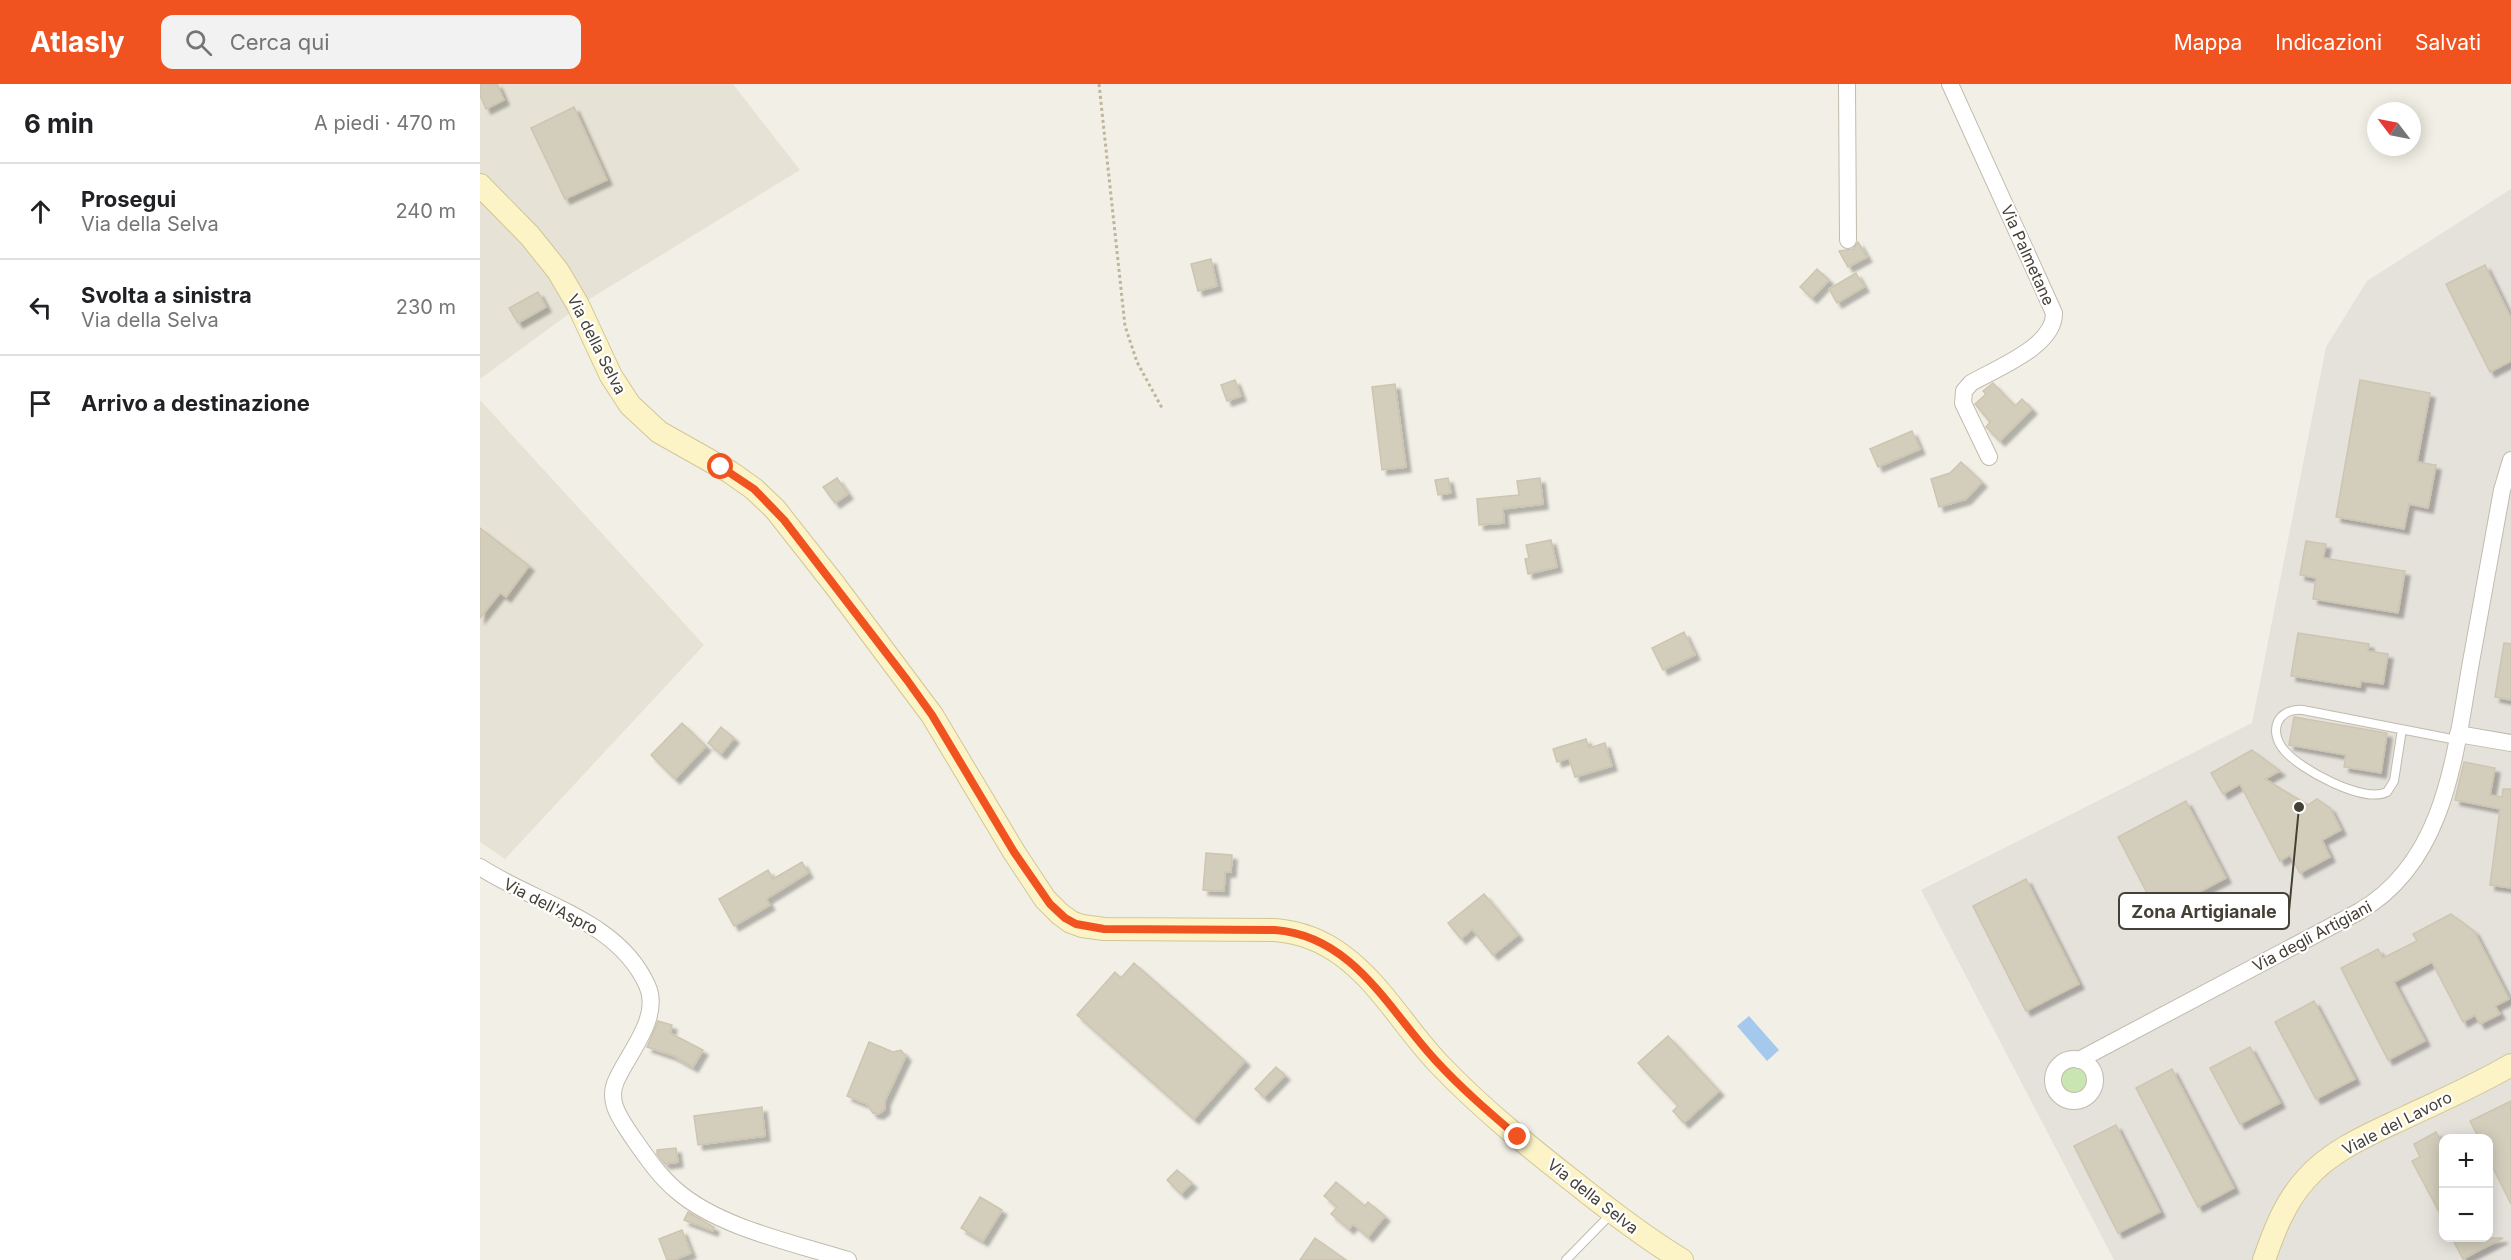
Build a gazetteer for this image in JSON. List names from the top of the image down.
{
  "streets": {
    "street": [
      "Via Palmetane",
      "Via della Selva",
      "Via dell'Aspro",
      "Via degli Artigiani",
      "Viale del Lavoro"
    ]
  },
  "places": ["Zona Artigianale"],
  "north": "top left",
  "page": {
    "header": "Atlasly",
    "search": "Cerca qui",
    "nav": ["Mappa", "Indicazioni", "Salvati"],
    "heading": ["6 min", "A piedi · 470 m"],
    "list": [
      ["Prosegui", "Via della Selva", "240 m"],
      ["Svolta a sinistra", "Via della Selva", "230 m"],
      "Arrivo a destinazione"
    ],
    "map_buttons": ["+", "−"]
  }
}
